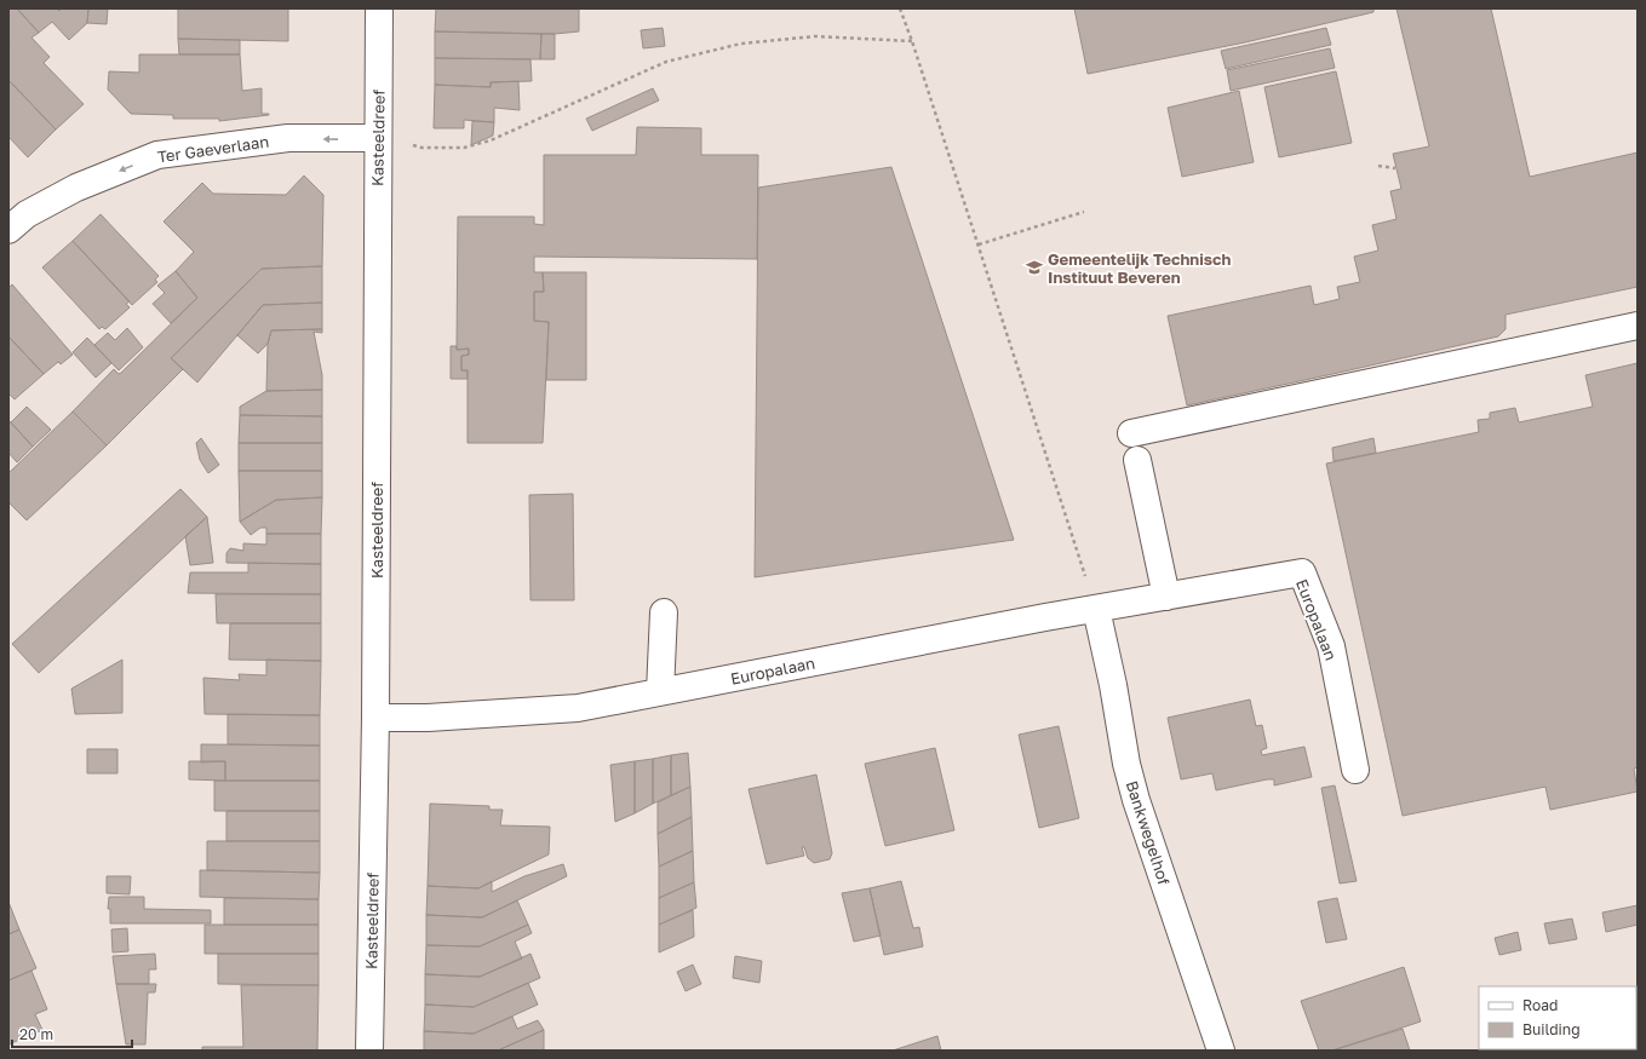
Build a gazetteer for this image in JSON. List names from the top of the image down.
{
  "streets": {
    "street": [
      "Kasteeldreef",
      "Ter Gaeverlaan",
      "Europalaan",
      "Bankwegelhof"
    ]
  },
  "crossings": [
    ["Kasteeldreef", "Ter Gaeverlaan"],
    ["Kasteeldreef", "Europalaan"],
    ["Europalaan", "Bankwegelhof"]
  ],
  "one_way": ["Ter Gaeverlaan"],
  "places": {
    "school or university": ["Gemeentelijk Technisch Instituut Beveren"]
  },
  "legend": ["Road", "Building"],
  "scale_bar": "20 m"
}
